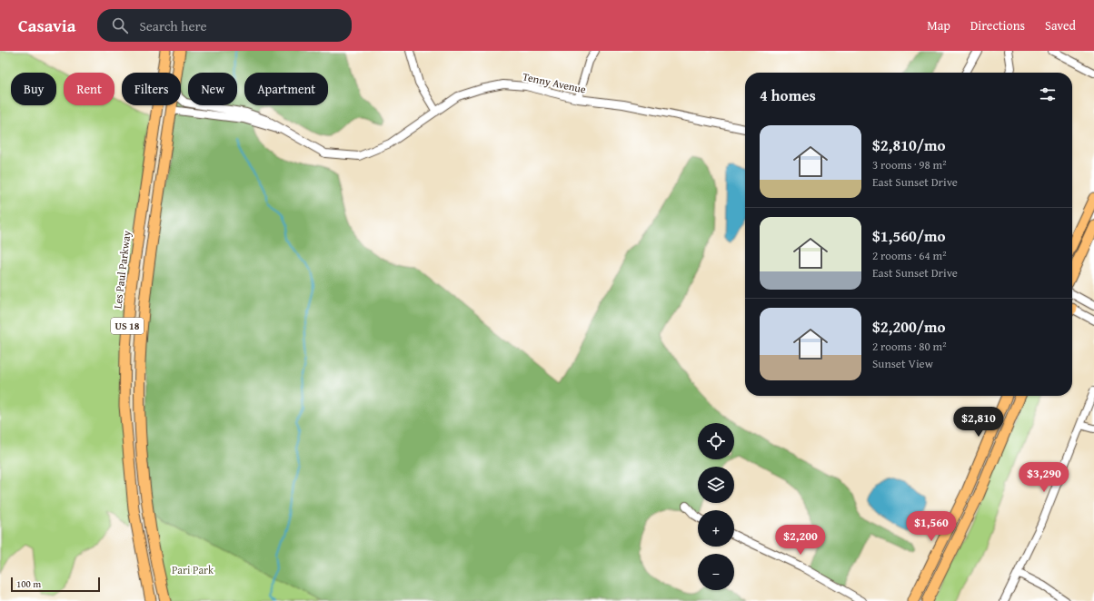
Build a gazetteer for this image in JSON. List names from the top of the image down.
{
  "streets": {
    "main road": ["Les Paul Parkway", "US 18"],
    "street": ["Tenny Avenue"]
  },
  "crossings": [
    ["Tenny Avenue", "US 18"]
  ],
  "parks": ["Pari Park"],
  "scale_bar": "100 m",
  "page": {
    "header": "Casavia",
    "search": "Search here",
    "nav": ["Map", "Directions", "Saved"],
    "chip": [
      "Buy",
      "Rent",
      "Filters",
      "New",
      "Apartment"
    ],
    "heading": "4 homes",
    "list": [
      {
        "name": "$2,810/mo",
        "note": "3 rooms · 98 m² · East Sunset Drive"
      },
      {
        "name": "$1,560/mo",
        "note": "2 rooms · 64 m² · East Sunset Drive"
      },
      {
        "name": "$2,200/mo",
        "note": "2 rooms · 80 m² · Sunset View"
      }
    ],
    "price": [
      "$2,810",
      "$3,290",
      "$1,560",
      "$2,200"
    ],
    "map_buttons": ["+", "−"],
    "scale": "100 m"
  }
}
